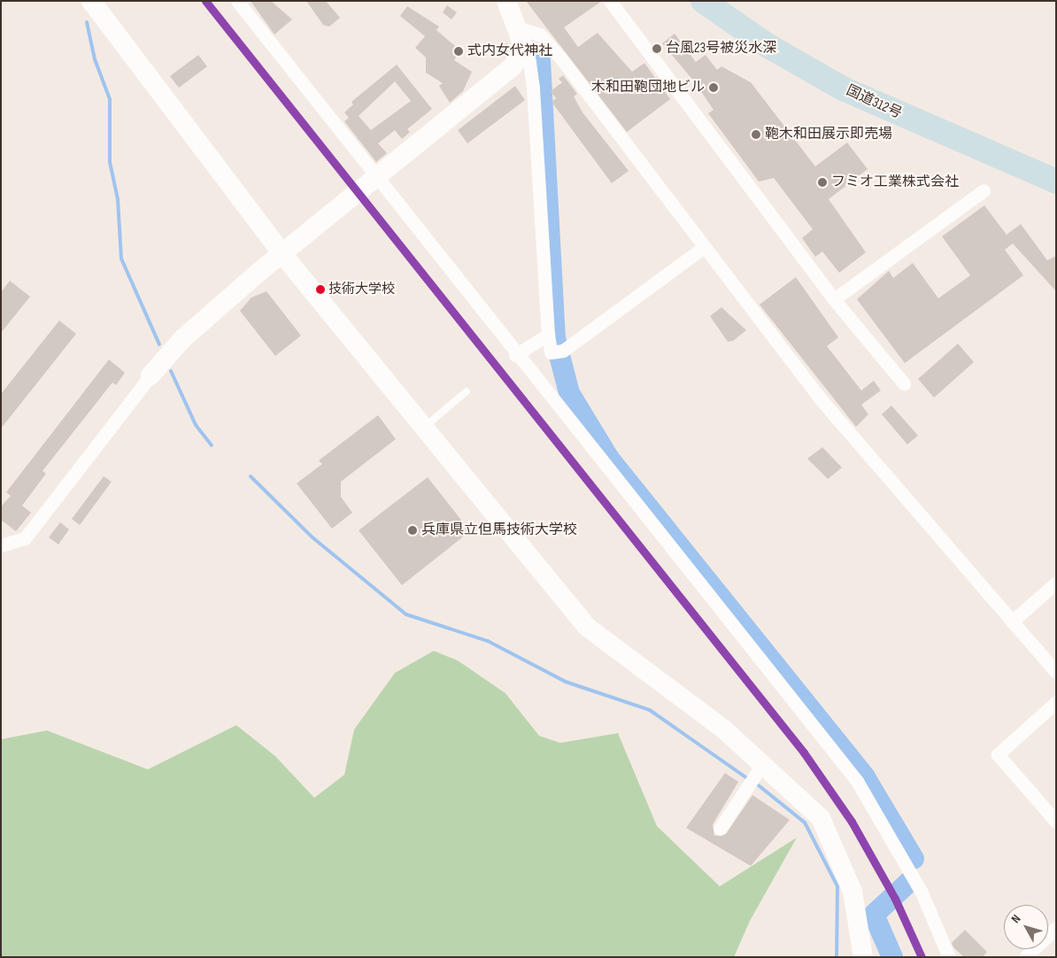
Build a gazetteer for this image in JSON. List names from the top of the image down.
{
  "streets": {
    "highway": ["国道312号"]
  },
  "places": [
    "台風23号被災水深",
    "式内女代神社",
    "木和田鞄団地ビル",
    "鞄木和田展示即売場",
    "フミオ工業株式会社",
    "技術大学校",
    "兵庫県立但馬技術大学校"
  ],
  "north": "top left"
}
